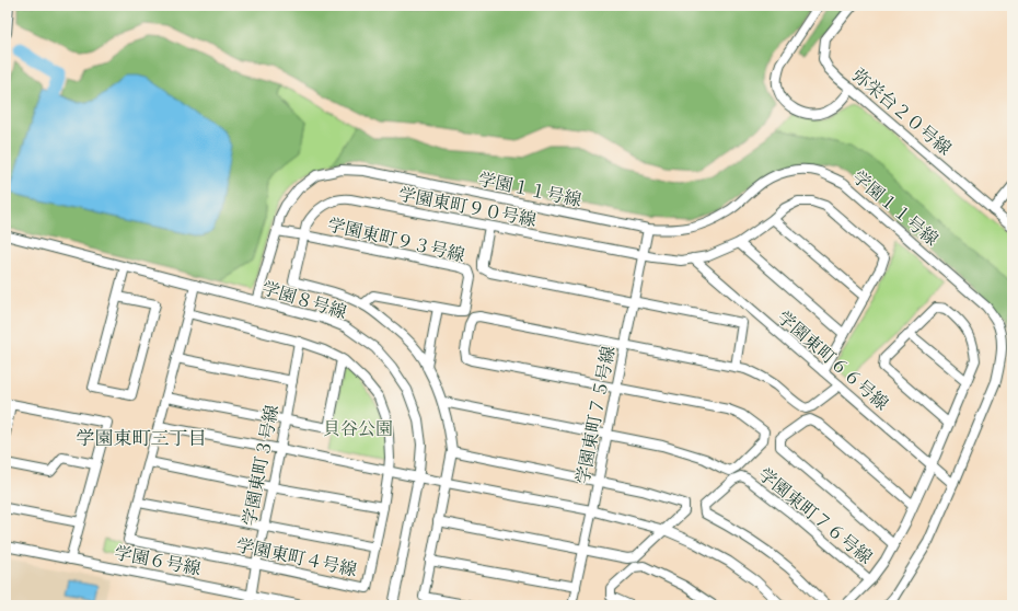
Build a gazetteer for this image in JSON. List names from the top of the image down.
{
  "streets": {
    "street": [
      "弥栄台２０号線",
      "学園１１号線",
      "学園東町９０号線",
      "学園東町９３号線",
      "学園８号線",
      "学園東町６６号線",
      "学園東町７５号線",
      "学園東町３号線",
      "学園東町７６号線",
      "学園東町４号線",
      "学園６号線"
    ]
  },
  "crossings": [
    ["学園１１号線", "学園東町９３号線"],
    ["学園１１号線", "学園８号線"],
    ["学園１１号線", "学園東町６６号線"],
    ["学園１１号線", "学園東町７５号線"],
    ["学園東町９０号線", "学園東町９３号線"],
    ["学園東町９０号線", "学園東町６６号線"],
    ["学園東町９０号線", "学園東町７５号線"],
    ["学園８号線", "学園東町４号線"],
    ["学園東町３号線", "学園東町４号線"],
    ["学園東町３号線", "学園６号線"]
  ],
  "districts": ["学園東町三丁目"],
  "parks": ["貝谷公園"]
}
